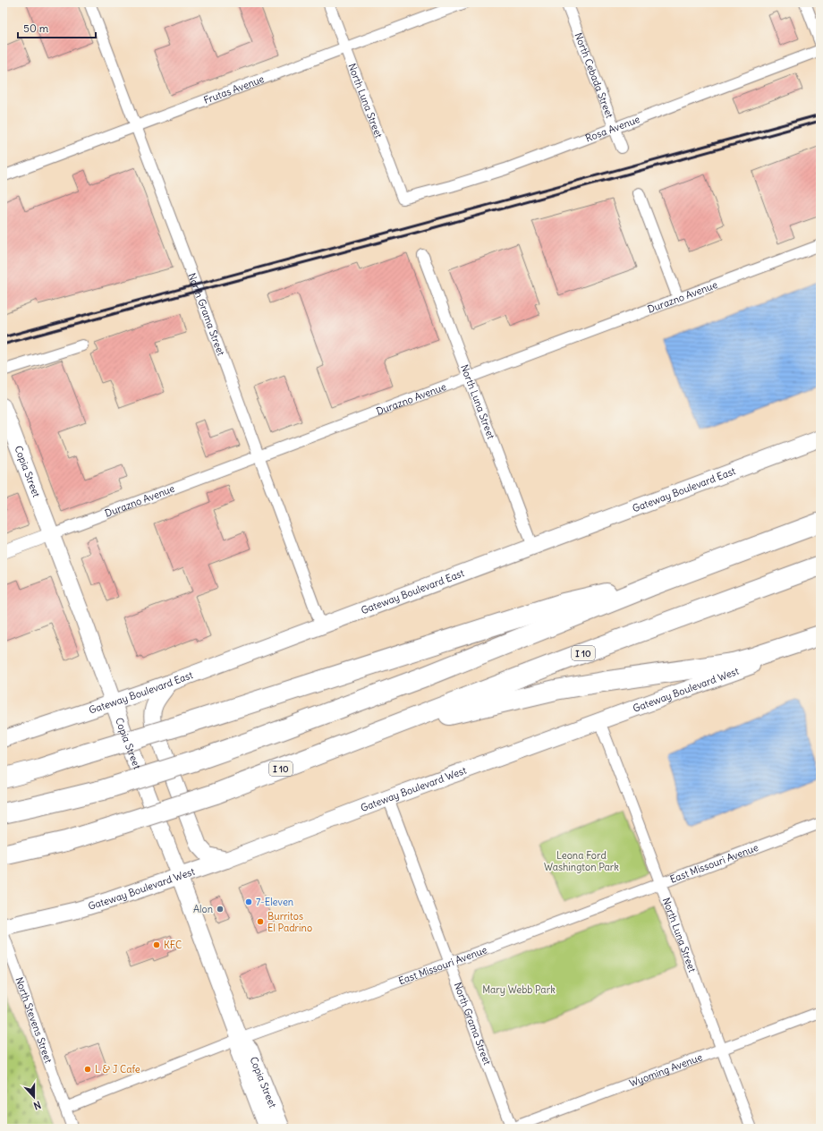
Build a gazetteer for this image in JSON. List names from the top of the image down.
{
  "streets": {
    "highway": ["I 10"],
    "main road": ["Copia Street", "Gateway Boulevard East", "Gateway Boulevard West"],
    "street": [
      "North Cebada Street",
      "Frutas Avenue",
      "North Luna Street",
      "Rosa Avenue",
      "Durazno Avenue",
      "North Grama Street",
      "East Missouri Avenue",
      "North Stevens Street",
      "Wyoming Avenue"
    ]
  },
  "crossings": [
    ["North Cebada Street", "Rosa Avenue"],
    ["Frutas Avenue", "North Luna Street"],
    ["Frutas Avenue", "North Grama Street"],
    ["North Luna Street", "Rosa Avenue"],
    ["North Luna Street", "Durazno Avenue"],
    ["North Luna Street", "Gateway Boulevard East"],
    ["North Luna Street", "Gateway Boulevard West"],
    ["North Luna Street", "East Missouri Avenue"],
    ["North Luna Street", "Wyoming Avenue"],
    ["Durazno Avenue", "North Grama Street"],
    ["Durazno Avenue", "Copia Street"],
    ["North Grama Street", "Gateway Boulevard East"],
    ["North Grama Street", "Gateway Boulevard West"],
    ["North Grama Street", "East Missouri Avenue"],
    ["North Grama Street", "Wyoming Avenue"],
    ["Copia Street", "Gateway Boulevard East"],
    ["Copia Street", "Gateway Boulevard West"],
    ["Copia Street", "East Missouri Avenue"],
    ["East Missouri Avenue", "North Stevens Street"]
  ],
  "parks": ["Leona Ford Washington Park", "Mary Webb Park"],
  "places": [
    "7-Eleven",
    "Alon",
    "Burritos El Padrino",
    "KFC",
    "L & J Cafe"
  ],
  "scale_bar": "50 m",
  "north": "bottom"
}
